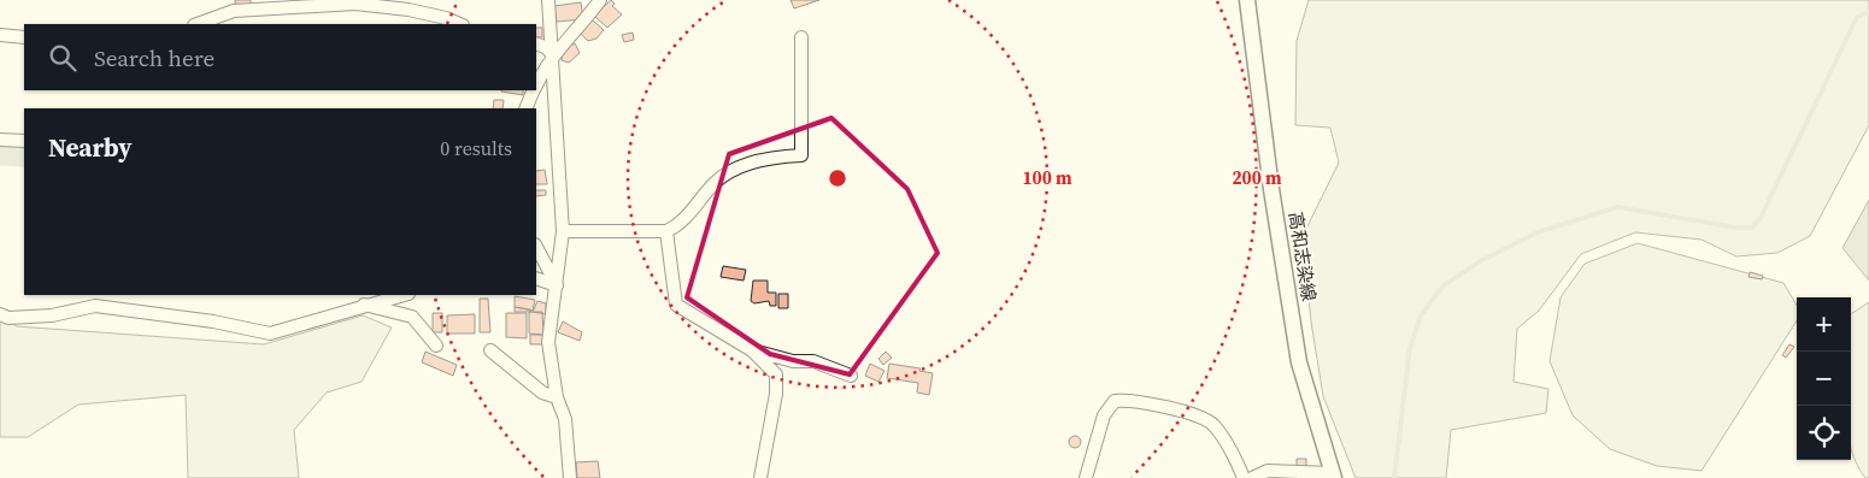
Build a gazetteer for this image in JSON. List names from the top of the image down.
{
  "streets": {
    "street": ["高和志染線"]
  },
  "page": {
    "search": "Search here",
    "heading": ["Nearby", "0 results"],
    "map_buttons": ["+", "−"]
  },
  "rings": ["100 m", "200 m"]
}
